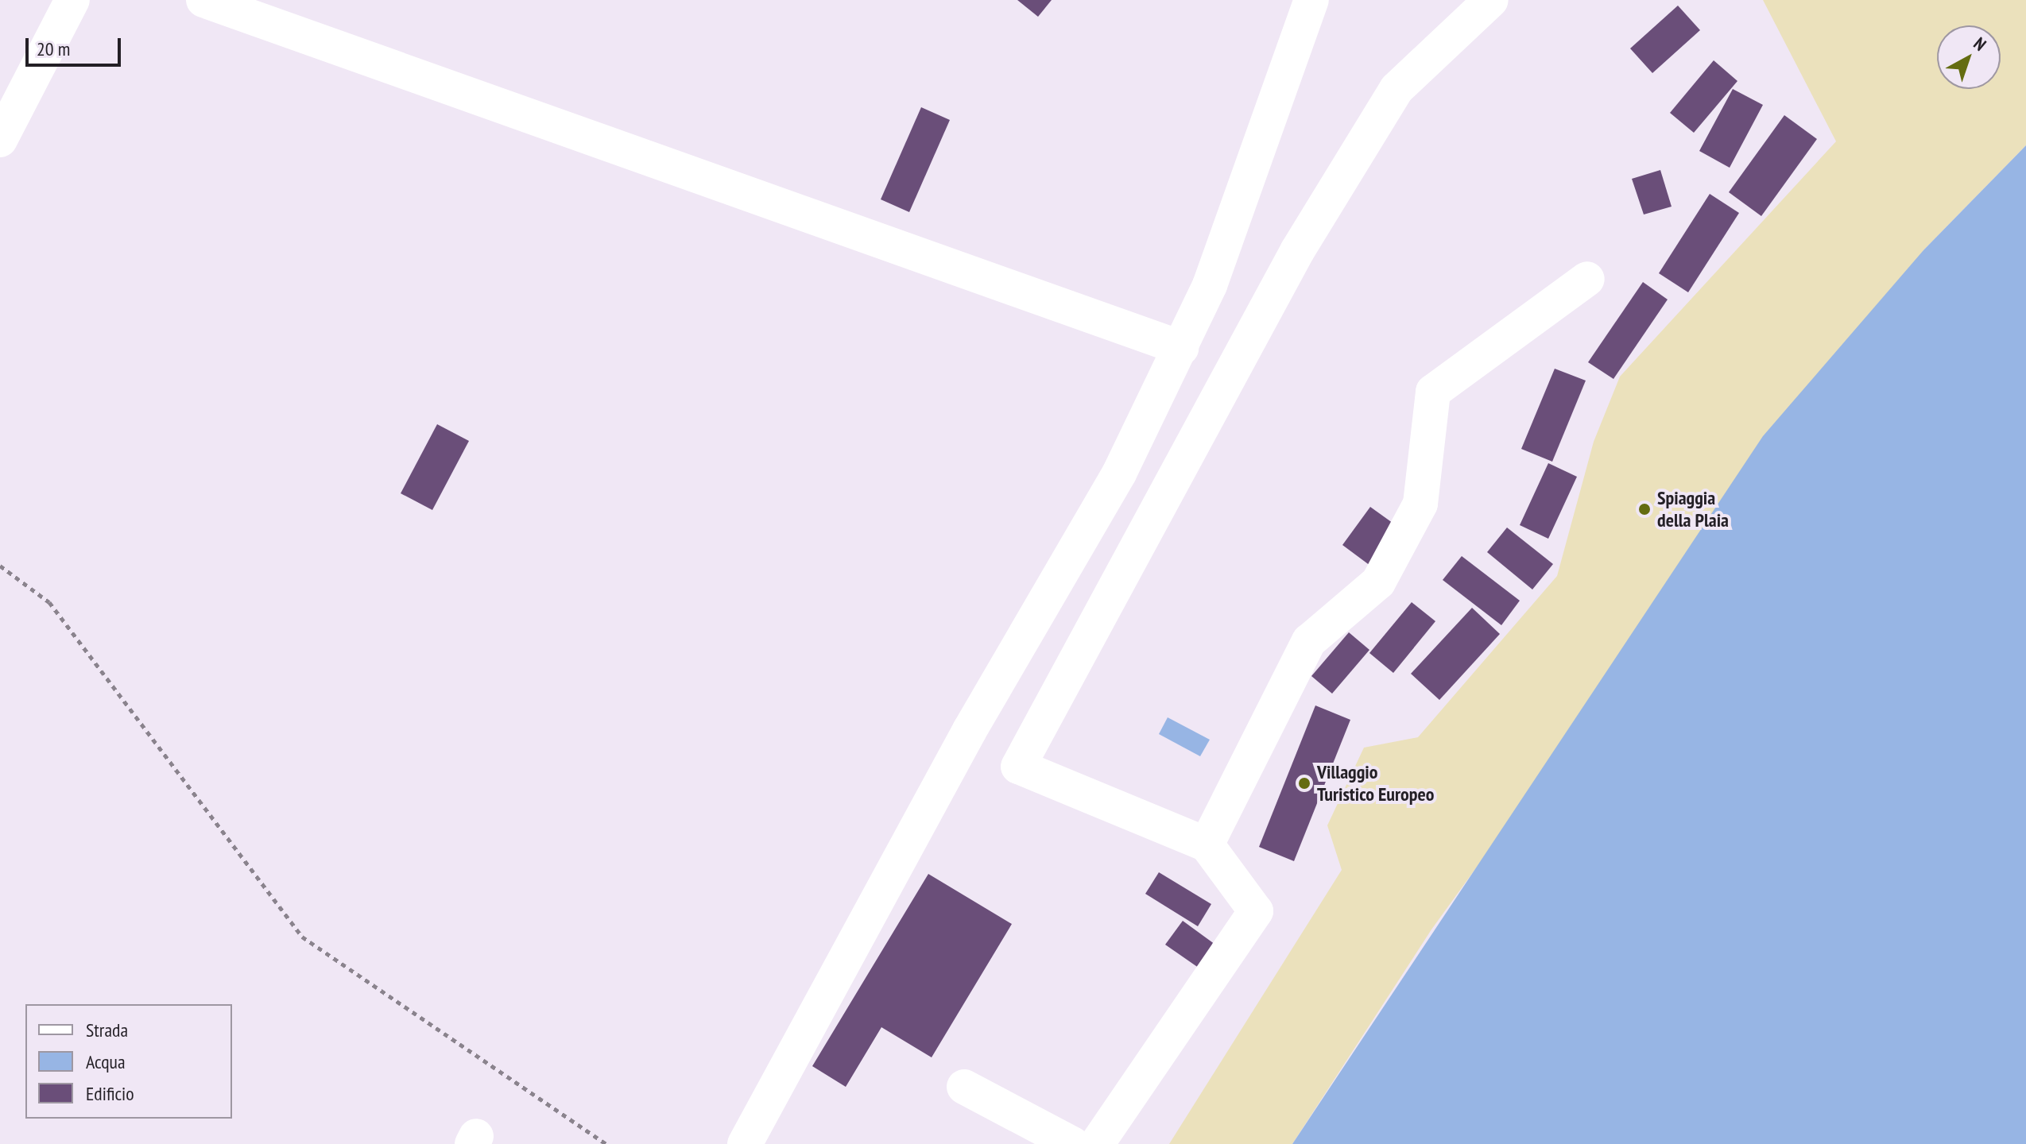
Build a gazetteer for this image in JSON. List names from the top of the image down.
{
  "places": ["Spiaggia della Plaia", "Villaggio Turistico Europeo"],
  "legend": ["Strada", "Acqua", "Edificio"],
  "scale_bar": "20 m",
  "north": "top right"
}
